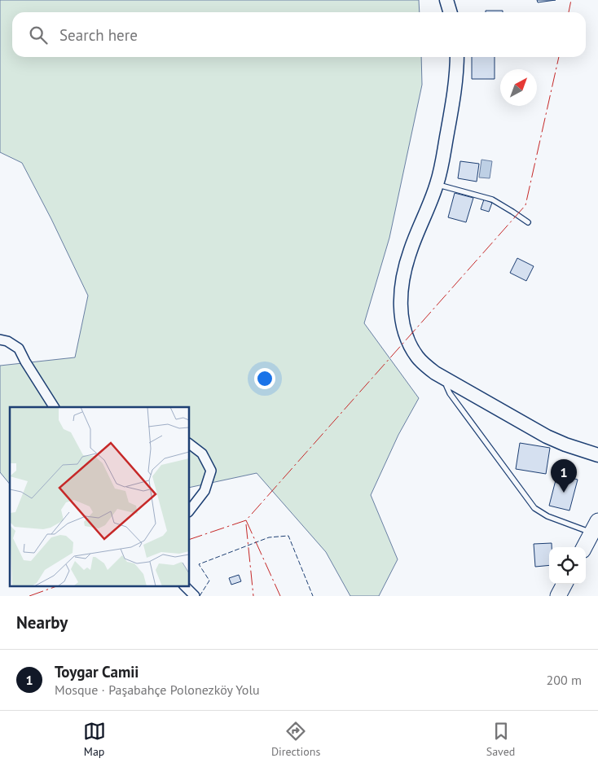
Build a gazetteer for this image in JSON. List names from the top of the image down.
{
  "north": "top right",
  "page": {
    "search": "Search here",
    "pins": "1",
    "heading": "Nearby",
    "list": [
      {
        "mark": "1",
        "name": "Toygar Camii",
        "note": "Mosque · Paşabahçe Polonezköy Yolu",
        "value": "200 m"
      }
    ],
    "nav": ["Map", "Directions", "Saved"]
  }
}
